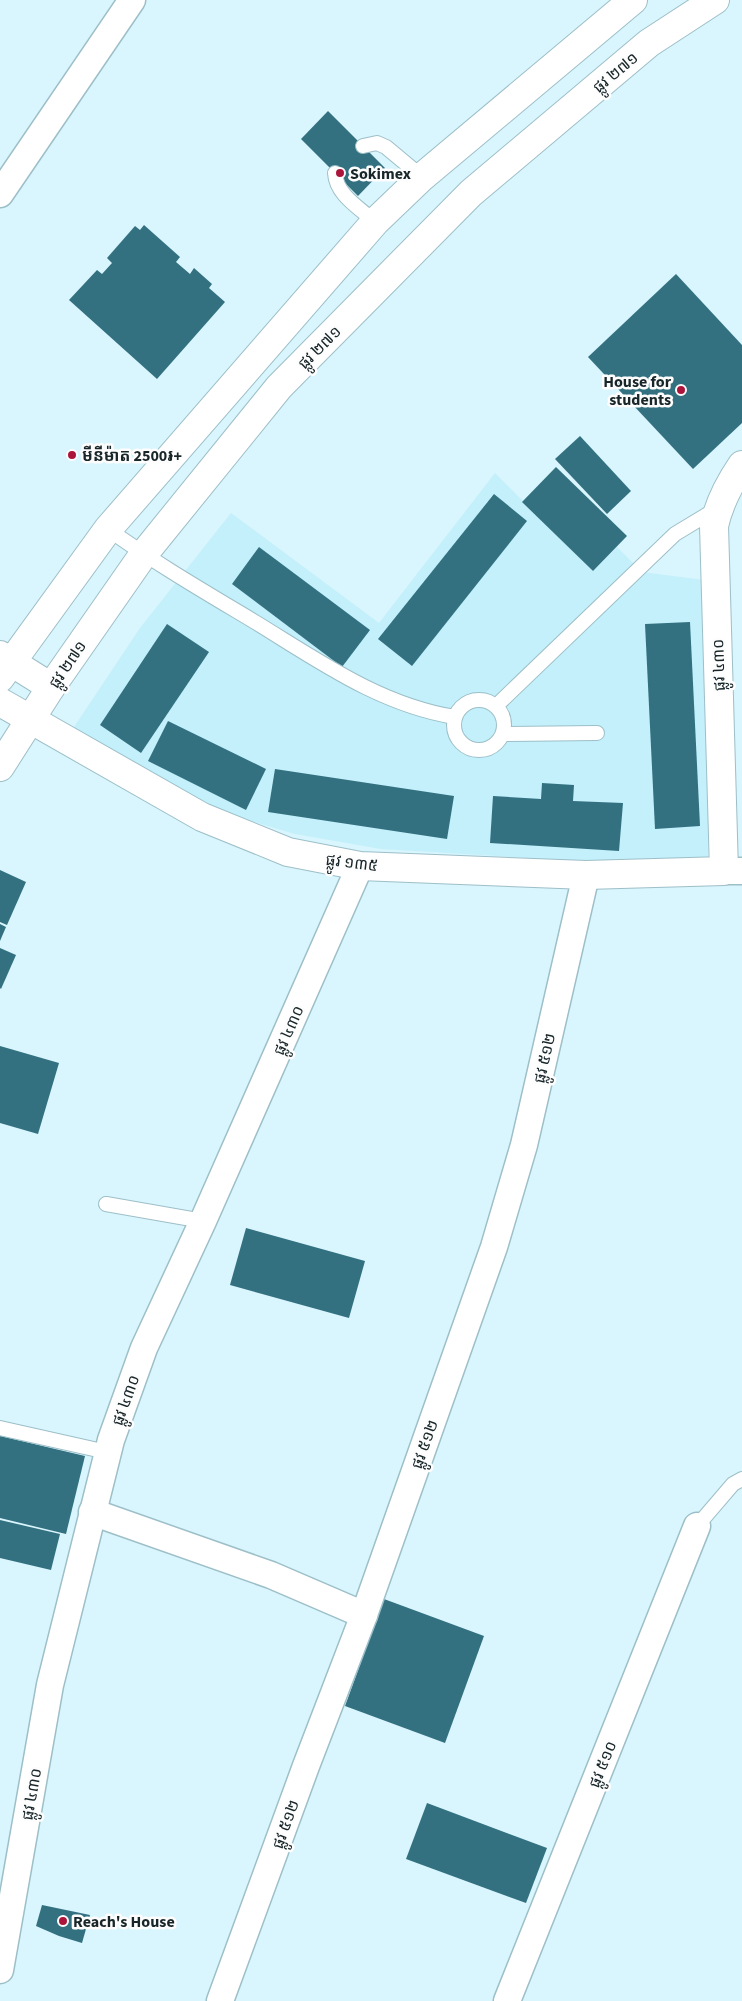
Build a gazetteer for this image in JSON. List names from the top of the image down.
{
  "streets": {
    "main road": ["ផ្លូវ ២៧១", "ផ្លូវ ៤៣០", "ផ្លូវ ១៣៥"],
    "street": ["ផ្លូវ ៥១២", "ផ្លូវ ៥១០"]
  },
  "crossings": [
    ["ផ្លូវ ២៧១", "ផ្លូវ ១៣៥"],
    ["ផ្លូវ ៤៣០", "ផ្លូវ ១៣៥"],
    ["ផ្លូវ ១៣៥", "ផ្លូវ ៥១២"]
  ],
  "places": [
    "Sokimex",
    "House for students",
    "មីនីម៉ាត 2500៛+",
    "Reach's House"
  ]
}
